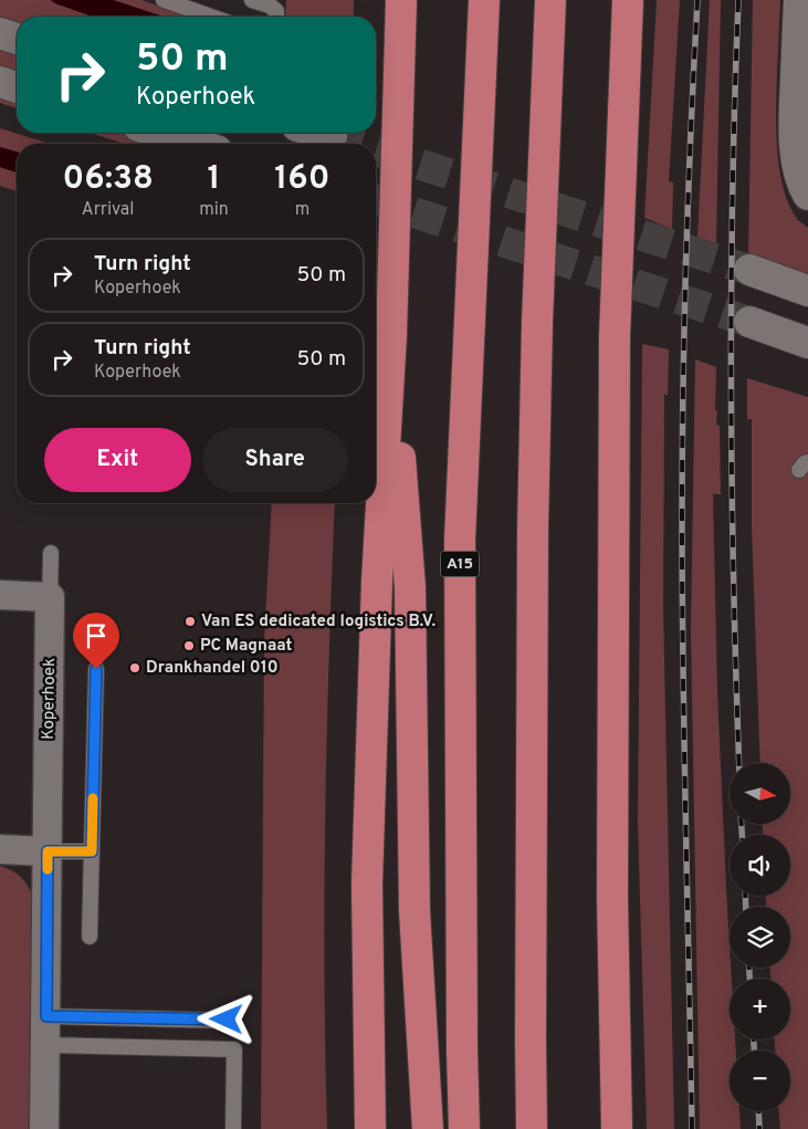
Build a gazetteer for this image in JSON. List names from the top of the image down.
{
  "streets": {
    "highway": ["A15"],
    "street": ["Koperhoek"]
  },
  "places": ["Van ES dedicated logistics B.V.", "PC Magnaat", "Drankhandel 010"],
  "north": "right",
  "page": {
    "turn": ["50 m", "Koperhoek"],
    "eta": [
      "06:38",
      "Arrival",
      "1",
      "min",
      "160",
      "m"
    ],
    "list": [
      {
        "name": "Turn right",
        "note": "Koperhoek",
        "value": "50 m"
      },
      {
        "name": "Turn right",
        "note": "Koperhoek",
        "value": "50 m"
      }
    ],
    "buttons": ["Exit", "Share"],
    "map_buttons": ["+", "−"]
  }
}
